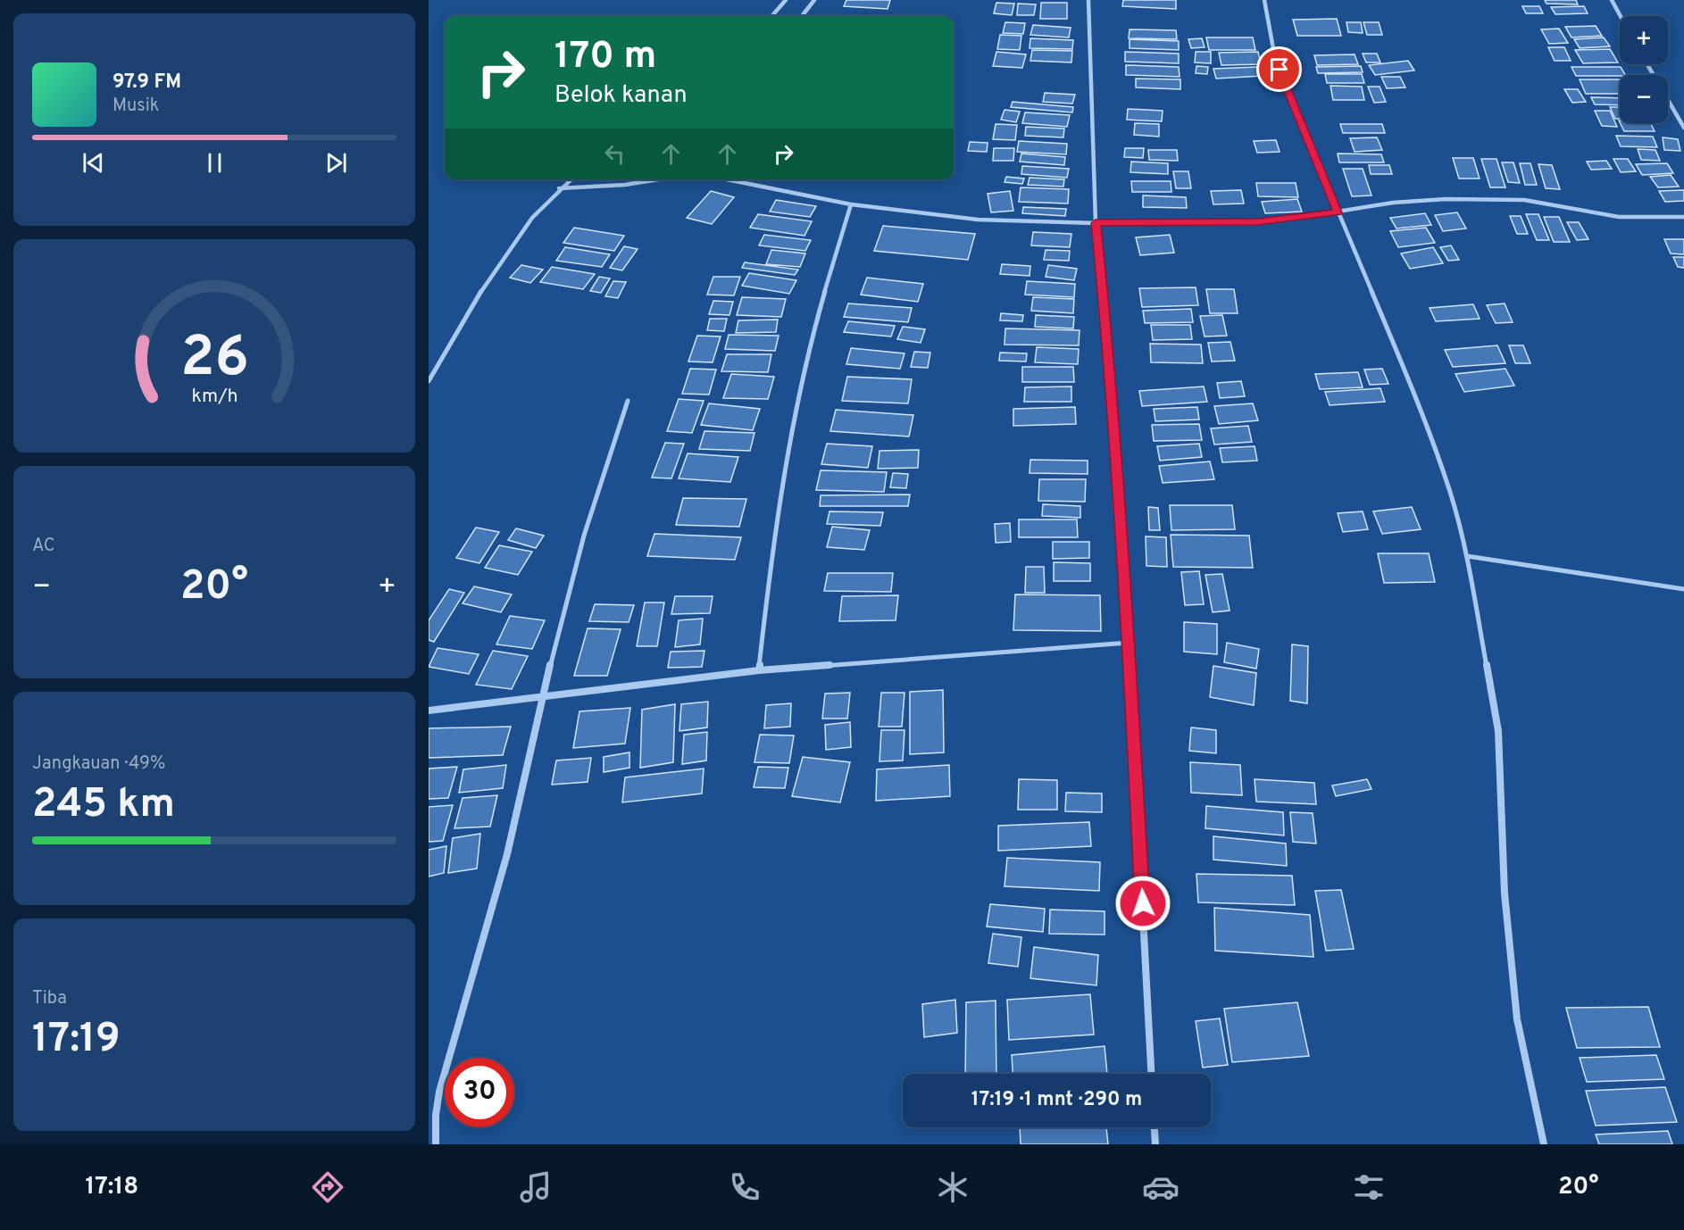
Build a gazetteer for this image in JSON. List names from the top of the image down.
{
  "page": {
    "map_buttons": ["+", "−"],
    "turn": ["170 m", "Belok kanan"],
    "song": ["97.9 FM", "Musik"],
    "tile": [
      "AC",
      ["Jangkauan · 49%", "245 km"],
      ["Tiba", "17:19"]
    ],
    "heat": ["−", "20°", "+"],
    "limit": "30",
    "trip": "17:19 · 1 mnt · 290 m",
    "tabs": ["17:18", "20°"],
    "gauge": ["26", "km/h"]
  }
}
